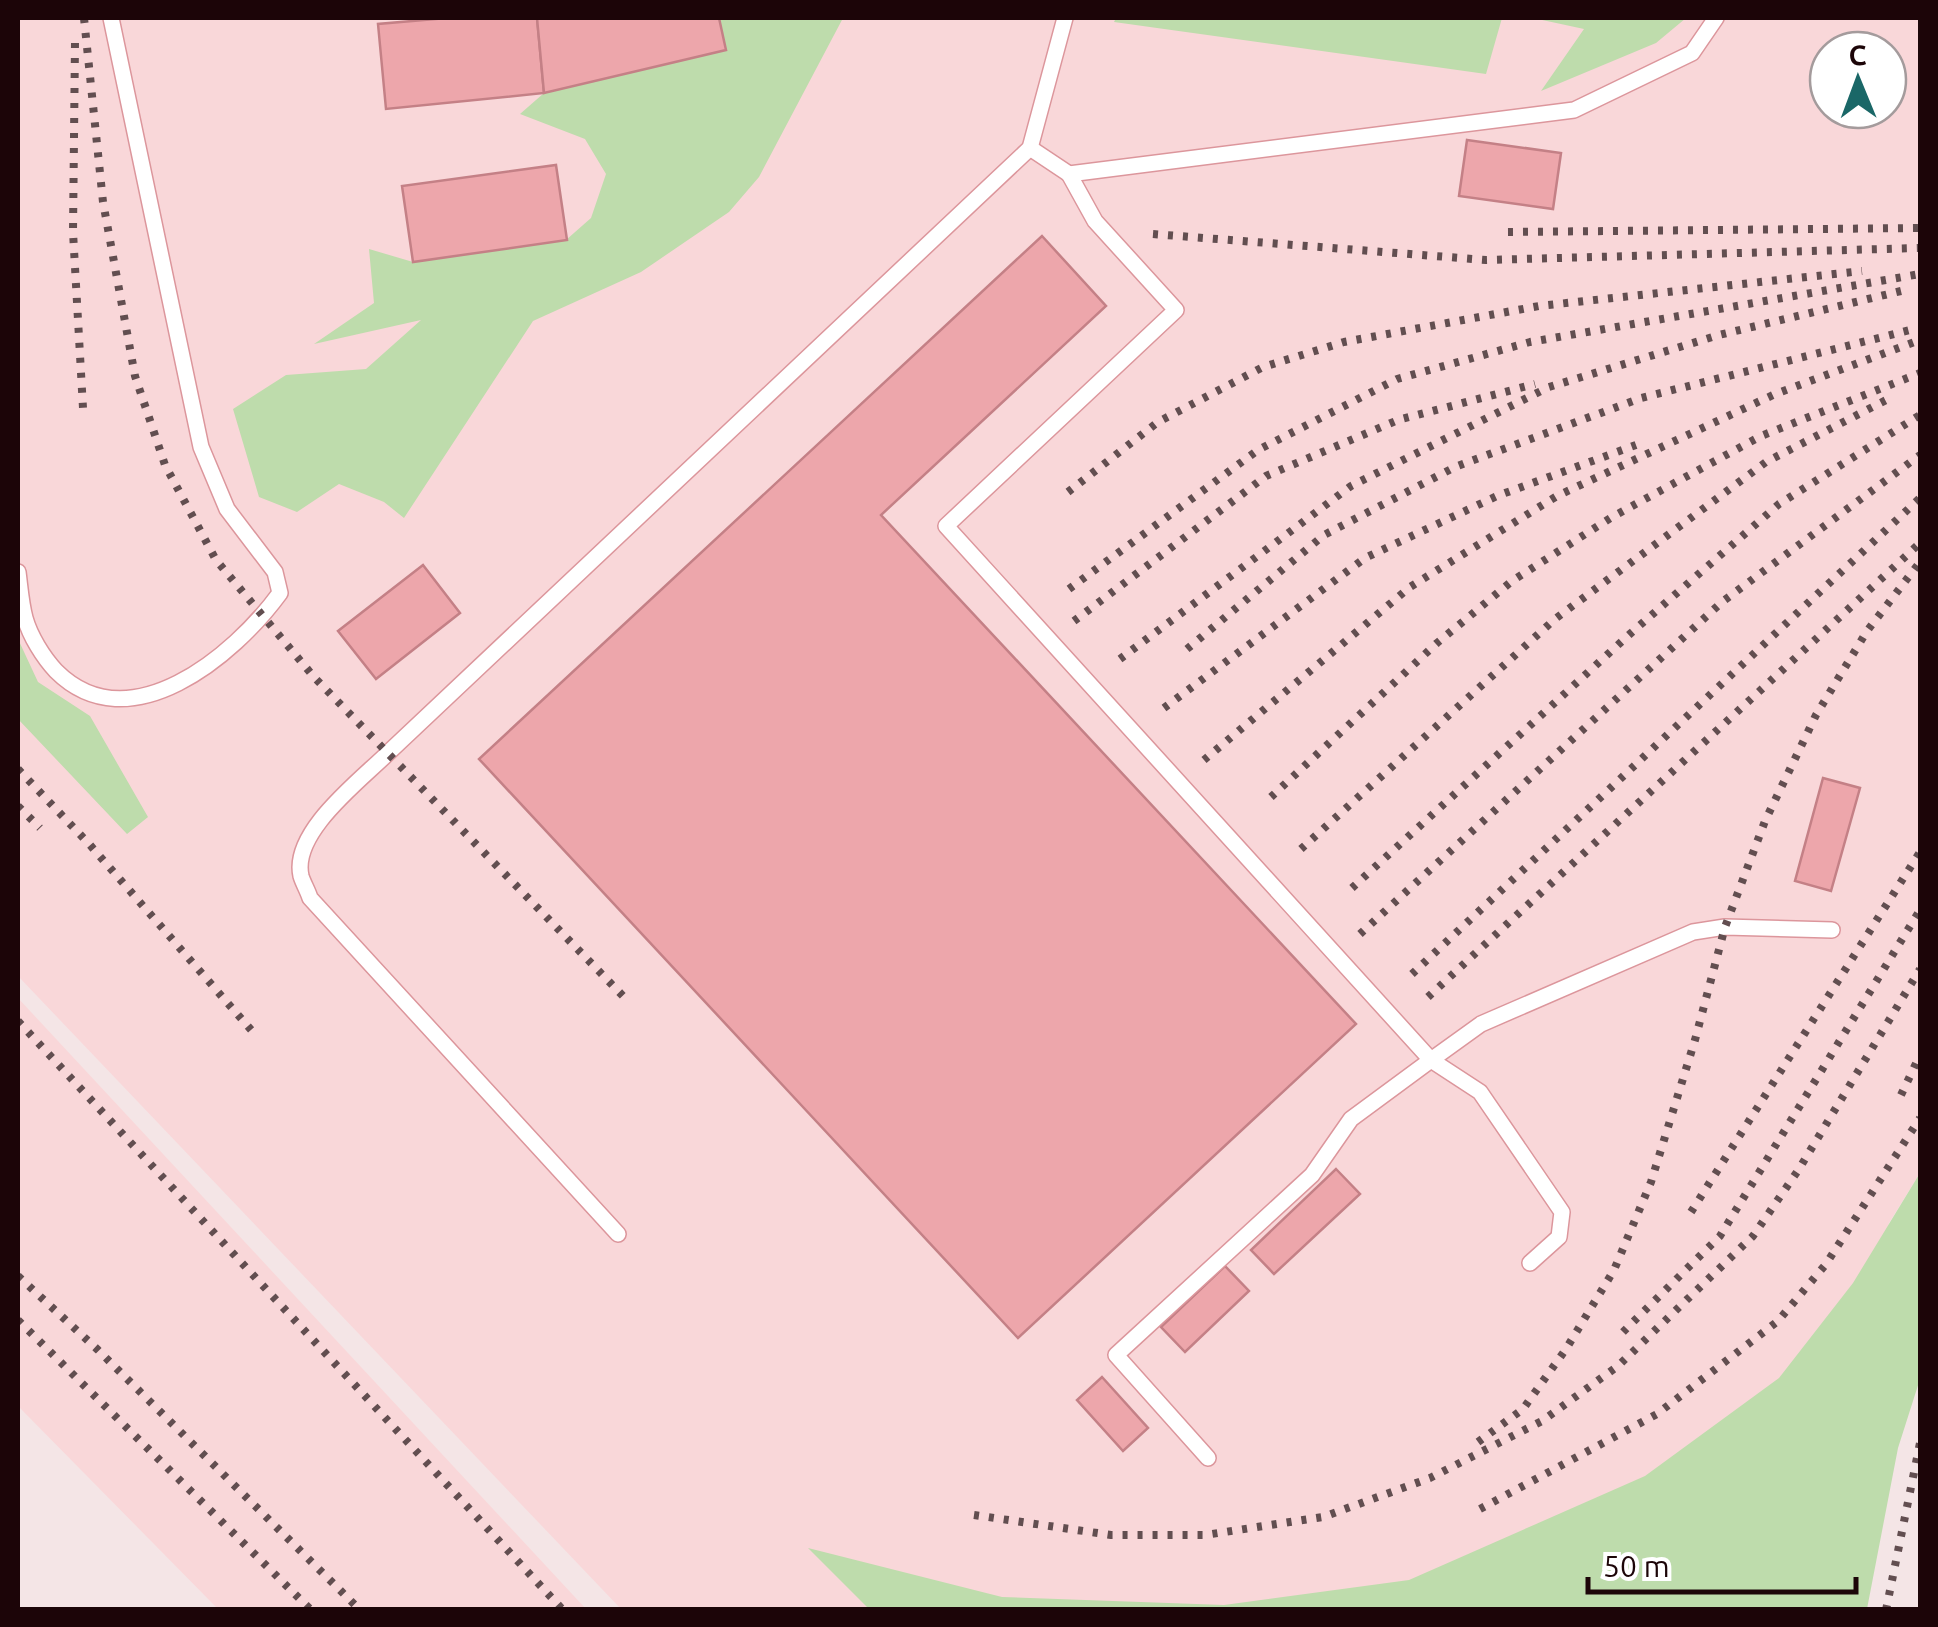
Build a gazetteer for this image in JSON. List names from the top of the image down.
{
  "scale_bar": "50 m",
  "north": "top"
}
